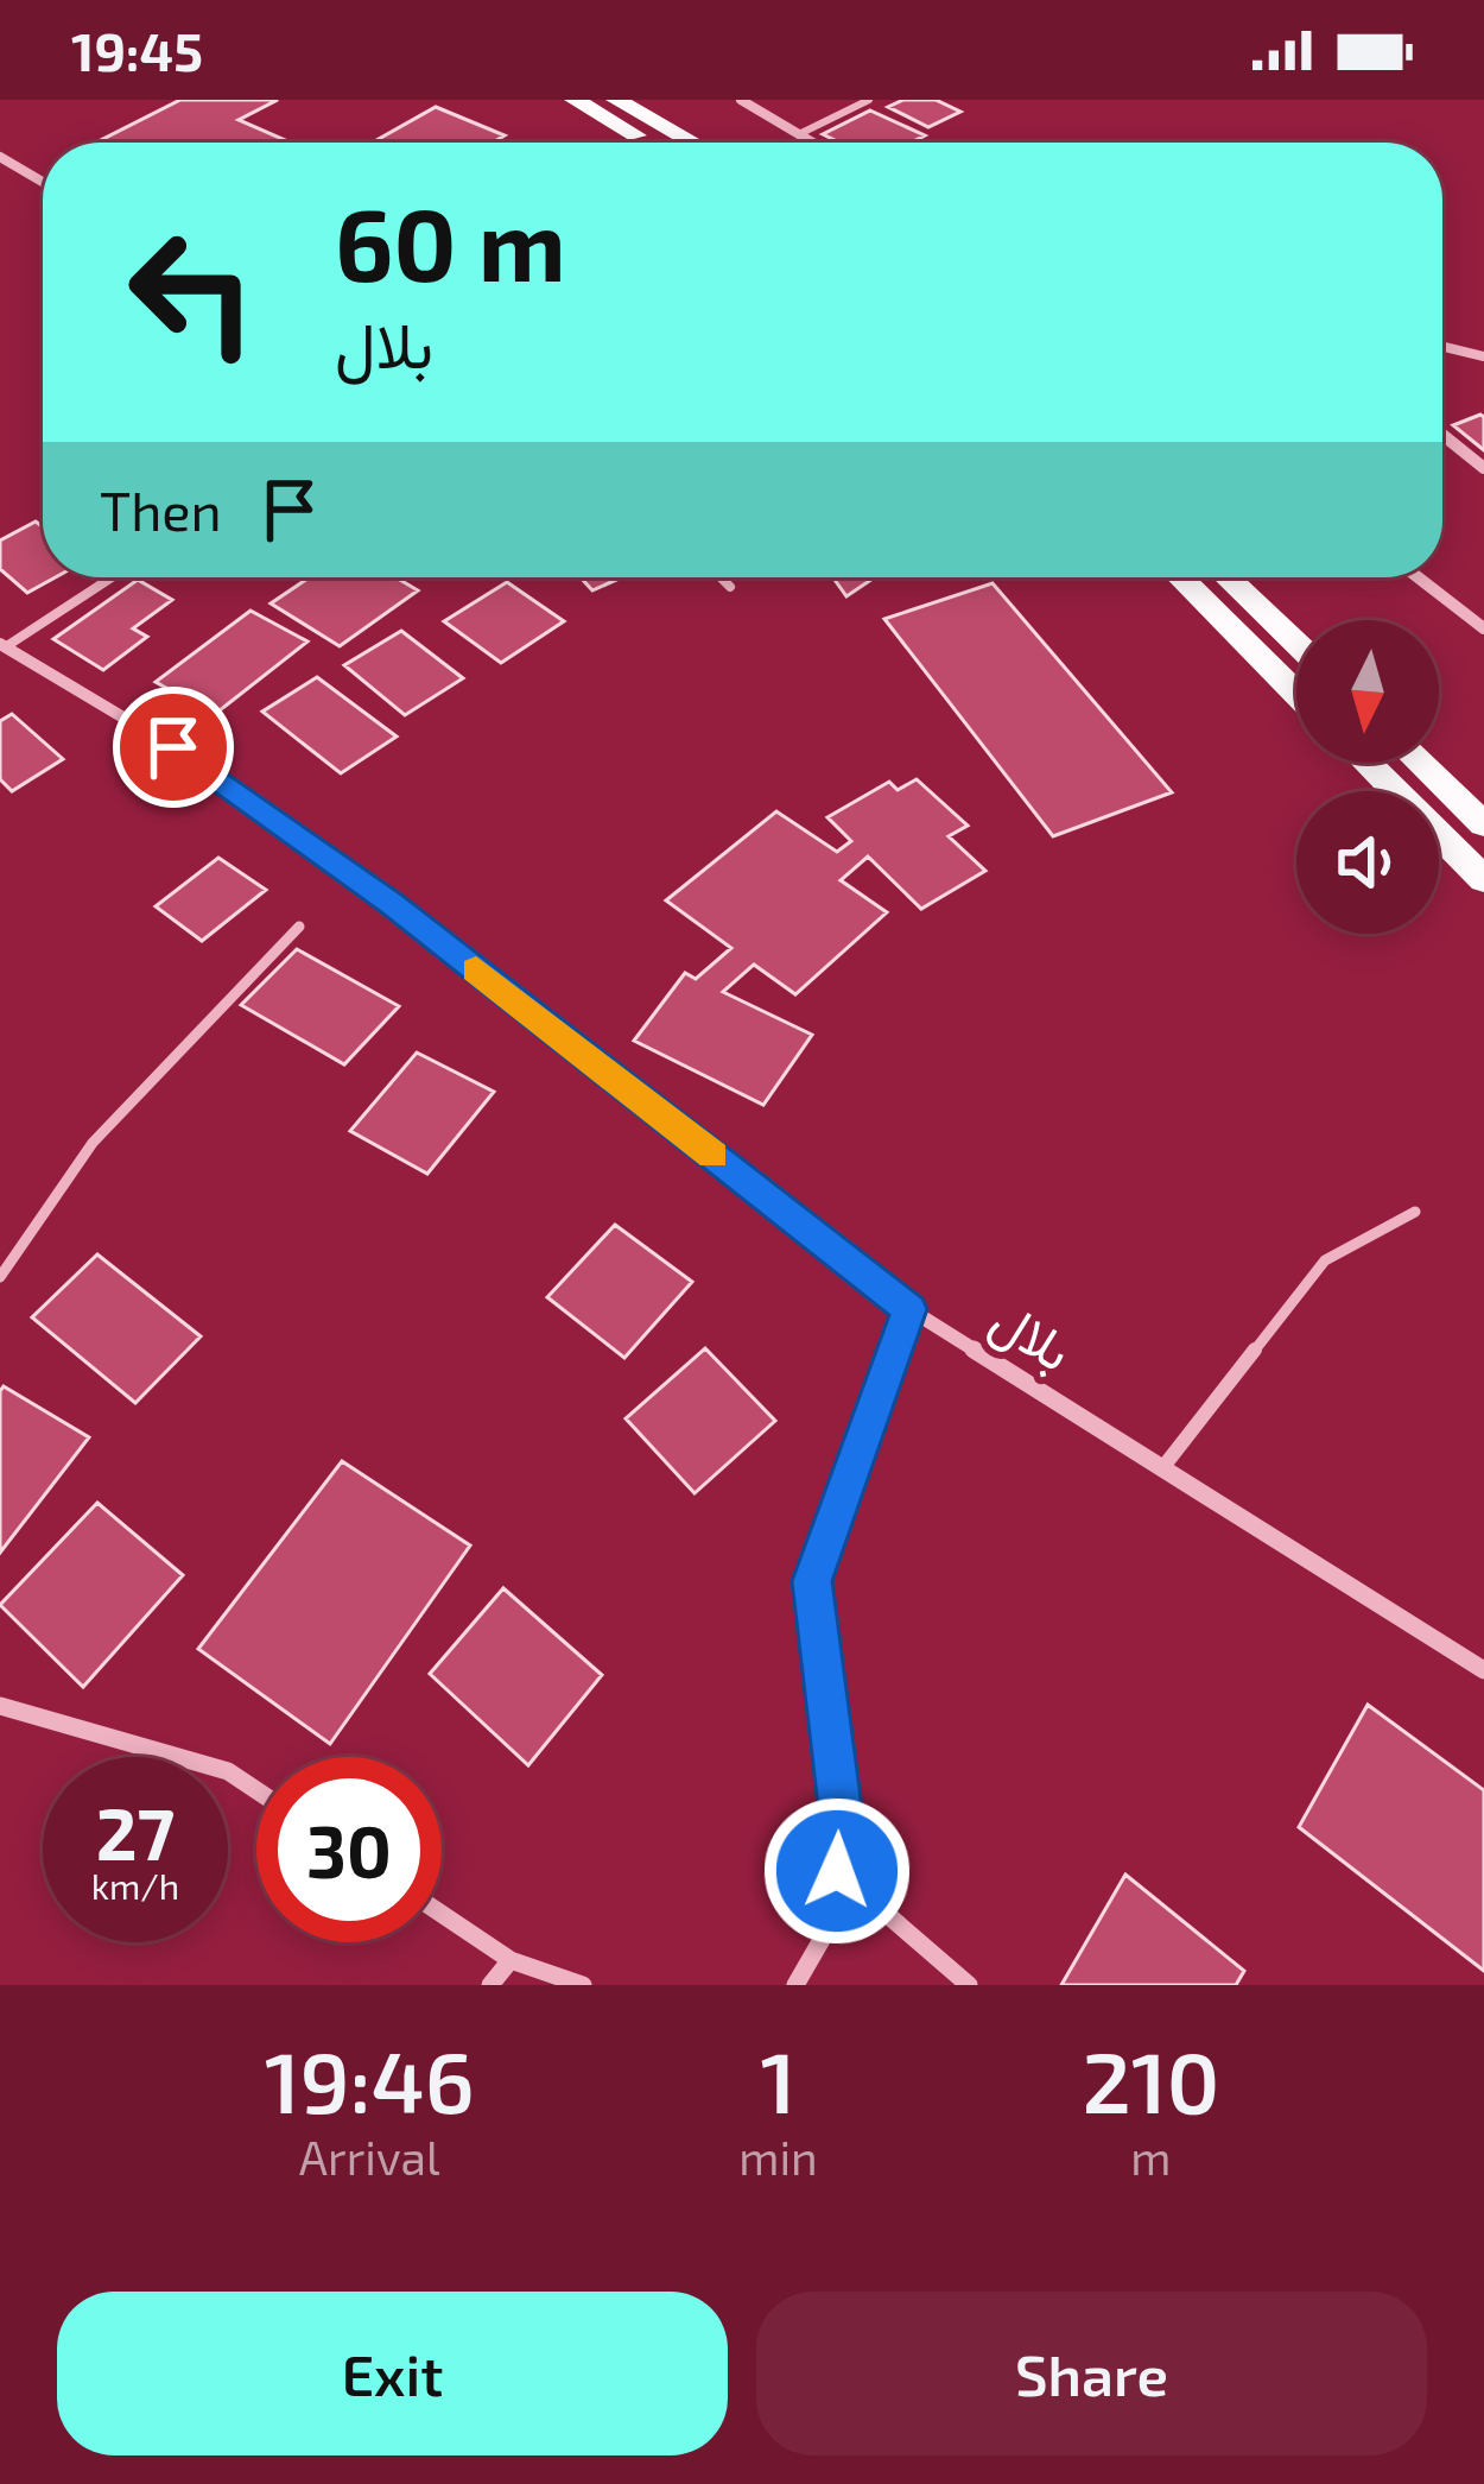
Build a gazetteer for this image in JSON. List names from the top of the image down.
{
  "streets": {
    "street": ["بلال"]
  },
  "north": "bottom",
  "page": {
    "status": "19:45",
    "turn": ["60 m", "بلال"],
    "then": "Then",
    "speed": "27 km/h",
    "limit": "30",
    "eta": [
      "19:46",
      "Arrival",
      "1",
      "min",
      "210",
      "m"
    ],
    "buttons": ["Exit", "Share"]
  }
}
